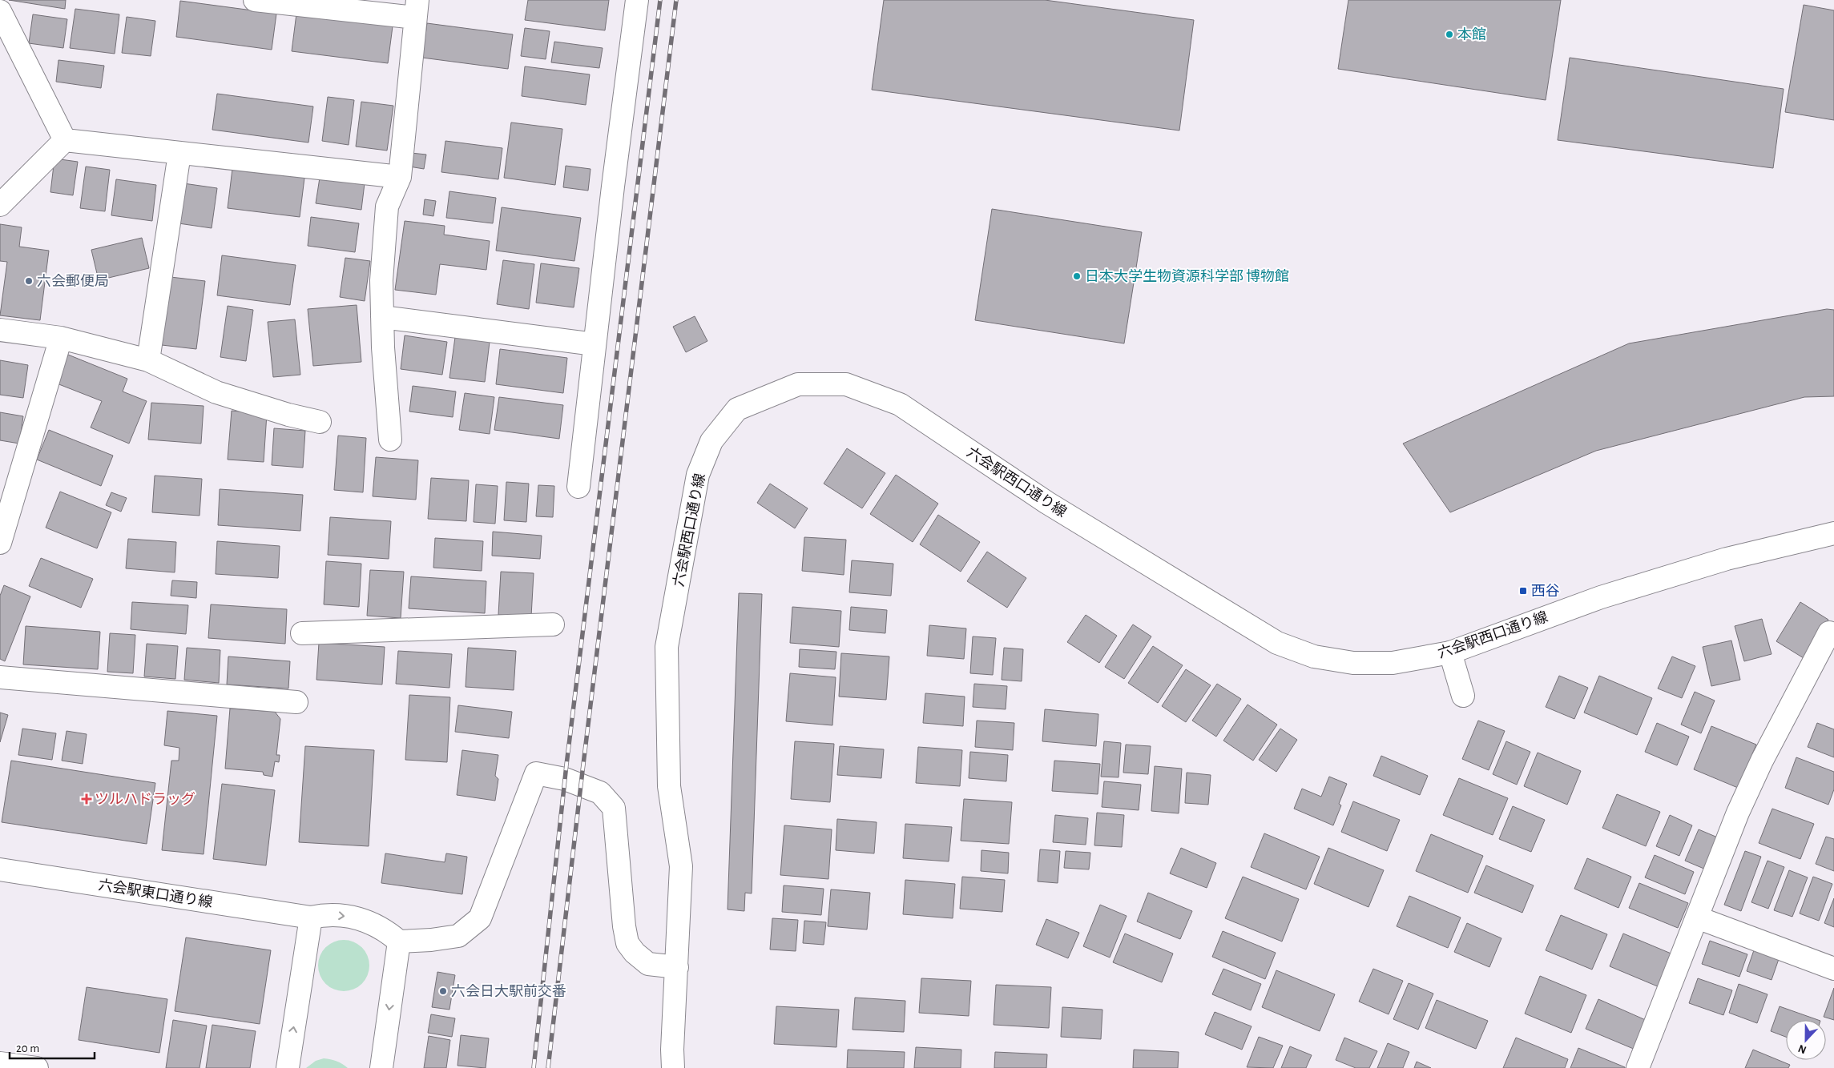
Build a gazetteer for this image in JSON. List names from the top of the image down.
{
  "streets": {
    "street": ["六会駅西口通り線", "六会駅東口通り線"]
  },
  "places": {
    "other": [
      "本館",
      "日本大学生物資源科学部 博物館",
      "六会郵便局",
      "六会日大駅前交番"
    ],
    "transit": ["西谷"],
    "health": ["ツルハドラッグ"]
  },
  "scale_bar": "20 m",
  "north": "bottom"
}
